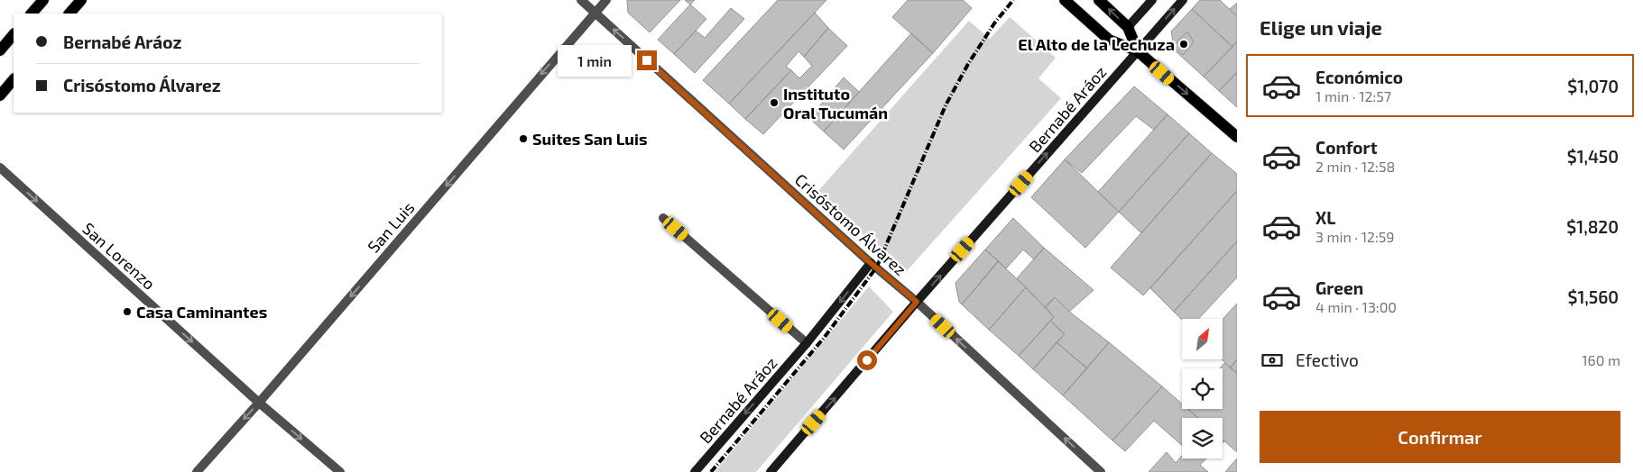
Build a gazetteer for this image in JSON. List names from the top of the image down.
{
  "streets": {
    "street": [
      "Bernabé Aráoz",
      "Crisóstomo Álvarez",
      "San Luis",
      "San Lorenzo"
    ]
  },
  "crossings": [
    ["Bernabé Aráoz", "Crisóstomo Álvarez"],
    ["Crisóstomo Álvarez", "San Luis"],
    ["San Luis", "San Lorenzo"]
  ],
  "one_way": ["Crisóstomo Álvarez", "San Luis", "San Lorenzo"],
  "places": [
    "El Alto de la Lechuza",
    "Instituto Oral Tucumán",
    "Suites San Luis",
    "Casa Caminantes"
  ],
  "north": "top right",
  "page": {
    "heading": "Elige un viaje",
    "banner": ["Bernabé Aráoz", "Crisóstomo Álvarez"],
    "bubble": "1 min",
    "list": [
      {
        "name": "Económico",
        "note": "1 min · 12:57",
        "value": "$1,070"
      },
      {
        "name": "Confort",
        "note": "2 min · 12:58",
        "value": "$1,450"
      },
      {
        "name": "XL",
        "note": "3 min · 12:59",
        "value": "$1,820"
      },
      {
        "name": "Green",
        "note": "4 min · 13:00",
        "value": "$1,560"
      }
    ],
    "pay": ["Efectivo", "160 m"],
    "buttons": "Confirmar"
  }
}
